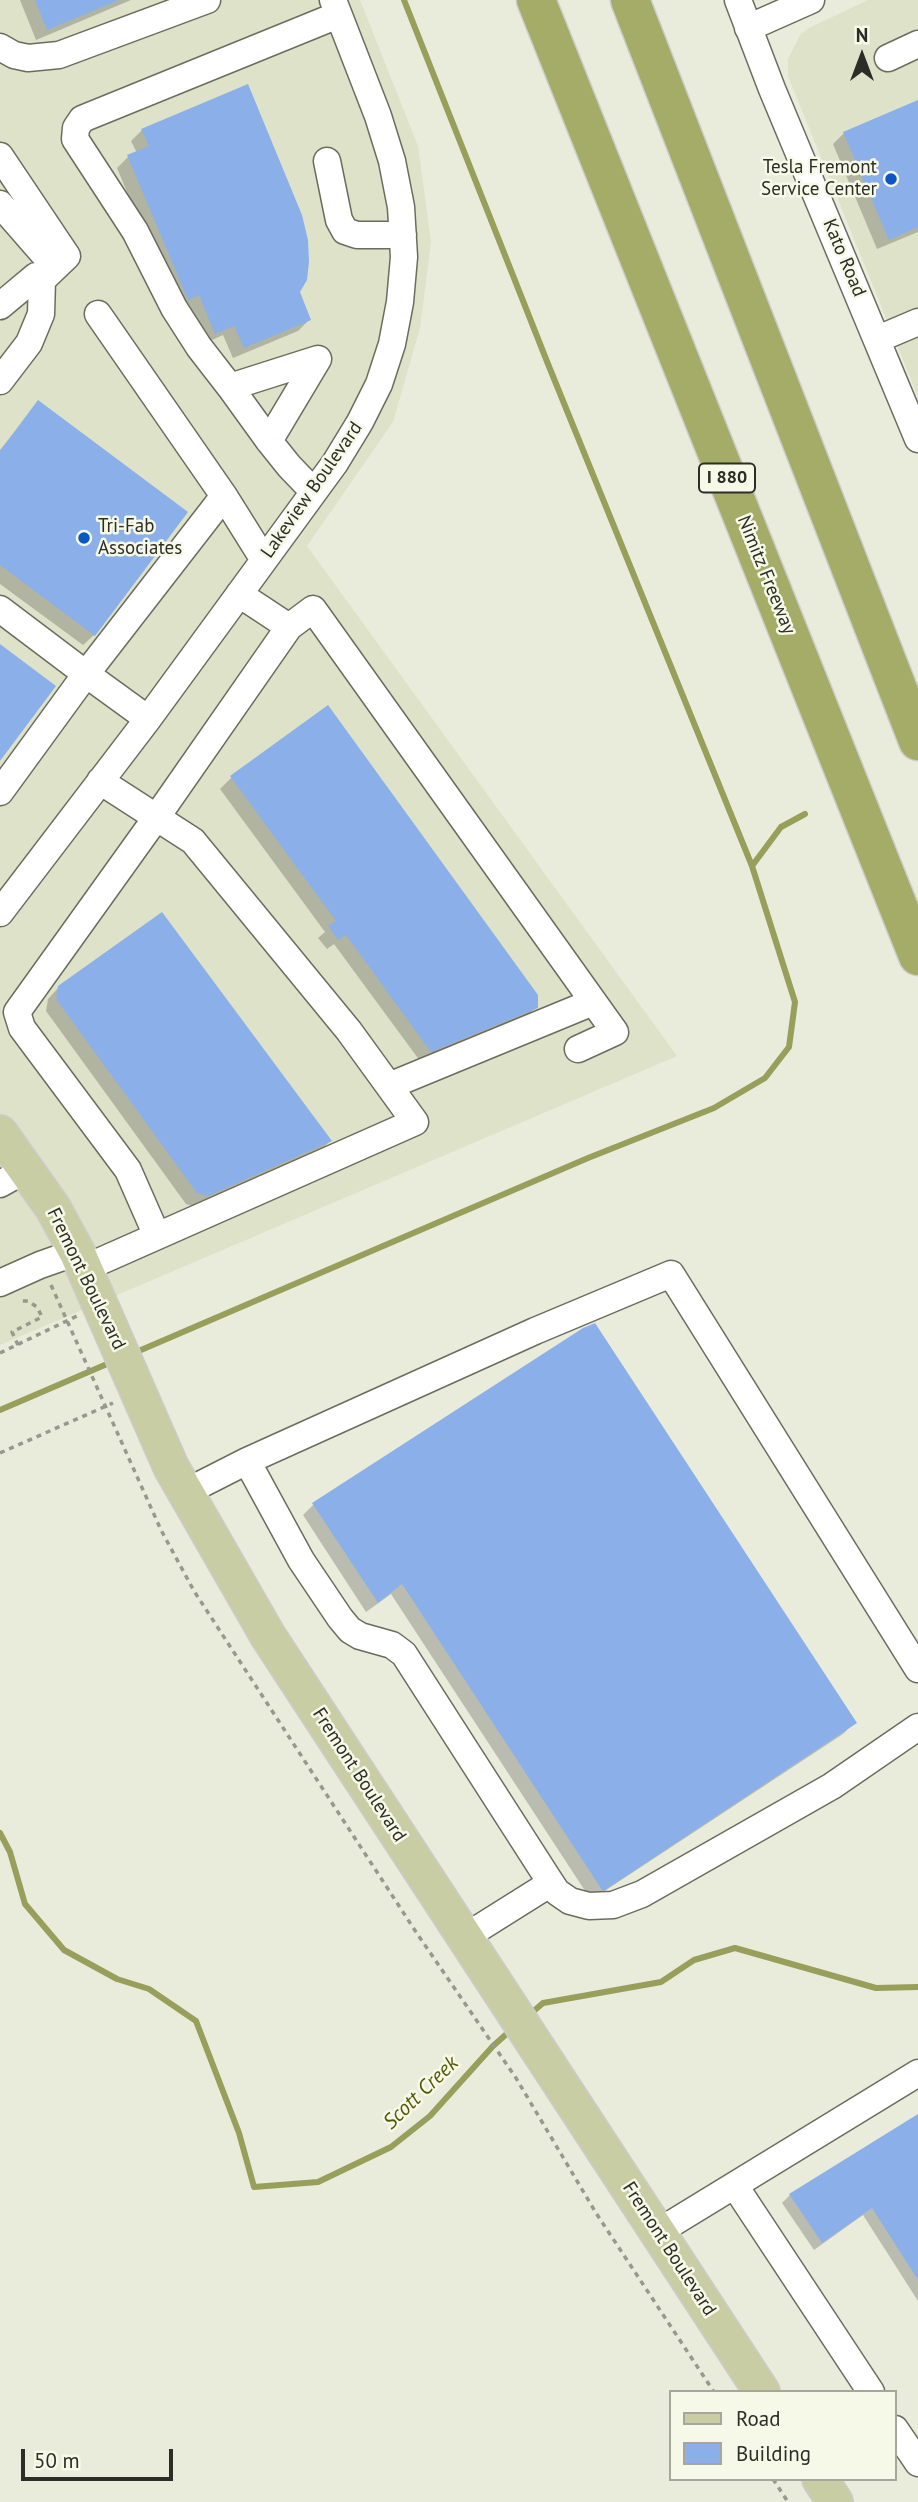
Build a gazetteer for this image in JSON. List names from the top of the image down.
{
  "streets": {
    "highway": ["I 880", "Nimitz Freeway"],
    "main road": ["Fremont Boulevard"],
    "street": ["Kato Road", "Lakeview Boulevard"]
  },
  "water": ["Scott Creek"],
  "places": ["Tesla Fremont Service Center", "Tri-Fab Associates"],
  "legend": ["Road", "Building"],
  "scale_bar": "50 m",
  "north": "top"
}
